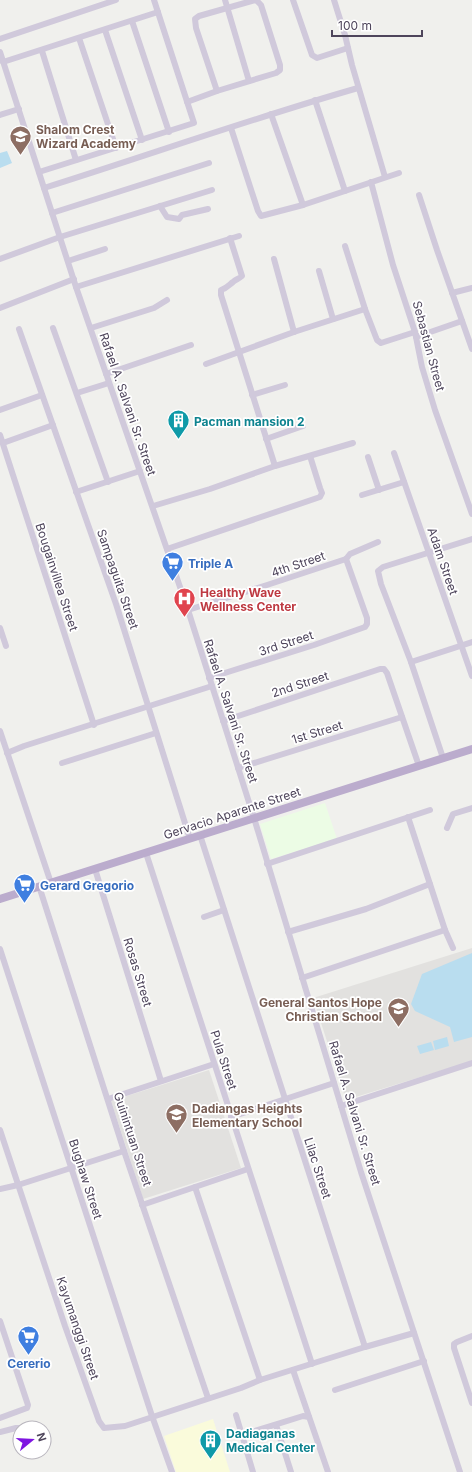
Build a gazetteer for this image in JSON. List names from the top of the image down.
{
  "streets": {
    "main road": ["Gervacio Aparente Street"],
    "street": [
      "Sebastian Street",
      "Rafael A. Salvani Sr. Street",
      "Adam Street",
      "4th Street",
      "Bougainvillea Street",
      "Sampaguita Street",
      "3rd Street",
      "2nd Street",
      "1st Street",
      "Rosas Street",
      "Pula Street",
      "Guinintuan Street",
      "Lilac Street",
      "Bughaw Street",
      "Kayumanggi Street"
    ]
  },
  "crossings": [
    ["Rafael A. Salvani Sr. Street", "4th Street"],
    ["Rafael A. Salvani Sr. Street", "3rd Street"],
    ["Rafael A. Salvani Sr. Street", "2nd Street"],
    ["Rafael A. Salvani Sr. Street", "1st Street"],
    ["Rafael A. Salvani Sr. Street", "Gervacio Aparente Street"],
    ["Rafael A. Salvani Sr. Street", "Kayumanggi Street"],
    ["4th Street", "3rd Street"],
    ["Sampaguita Street", "Gervacio Aparente Street"],
    ["2nd Street", "1st Street"],
    ["Gervacio Aparente Street", "Rosas Street"],
    ["Gervacio Aparente Street", "Pula Street"],
    ["Gervacio Aparente Street", "Guinintuan Street"],
    ["Gervacio Aparente Street", "Lilac Street"],
    ["Pula Street", "Kayumanggi Street"],
    ["Guinintuan Street", "Kayumanggi Street"],
    ["Lilac Street", "Kayumanggi Street"],
    ["Bughaw Street", "Kayumanggi Street"]
  ],
  "places": {
    "school or university": ["Shalom Crest Wizard Academy", "General Santos Hope Christian School", "Dadiangas Heights Elementary School"],
    "building": ["Pacman mansion 2", "Dadiaganas Medical Center"],
    "supermarket": ["Triple A", "Gerard Gregorio", "Cererio"],
    "hospital": ["Healthy Wave Wellness Center"]
  },
  "scale_bar": "100 m",
  "north": "right"
}
